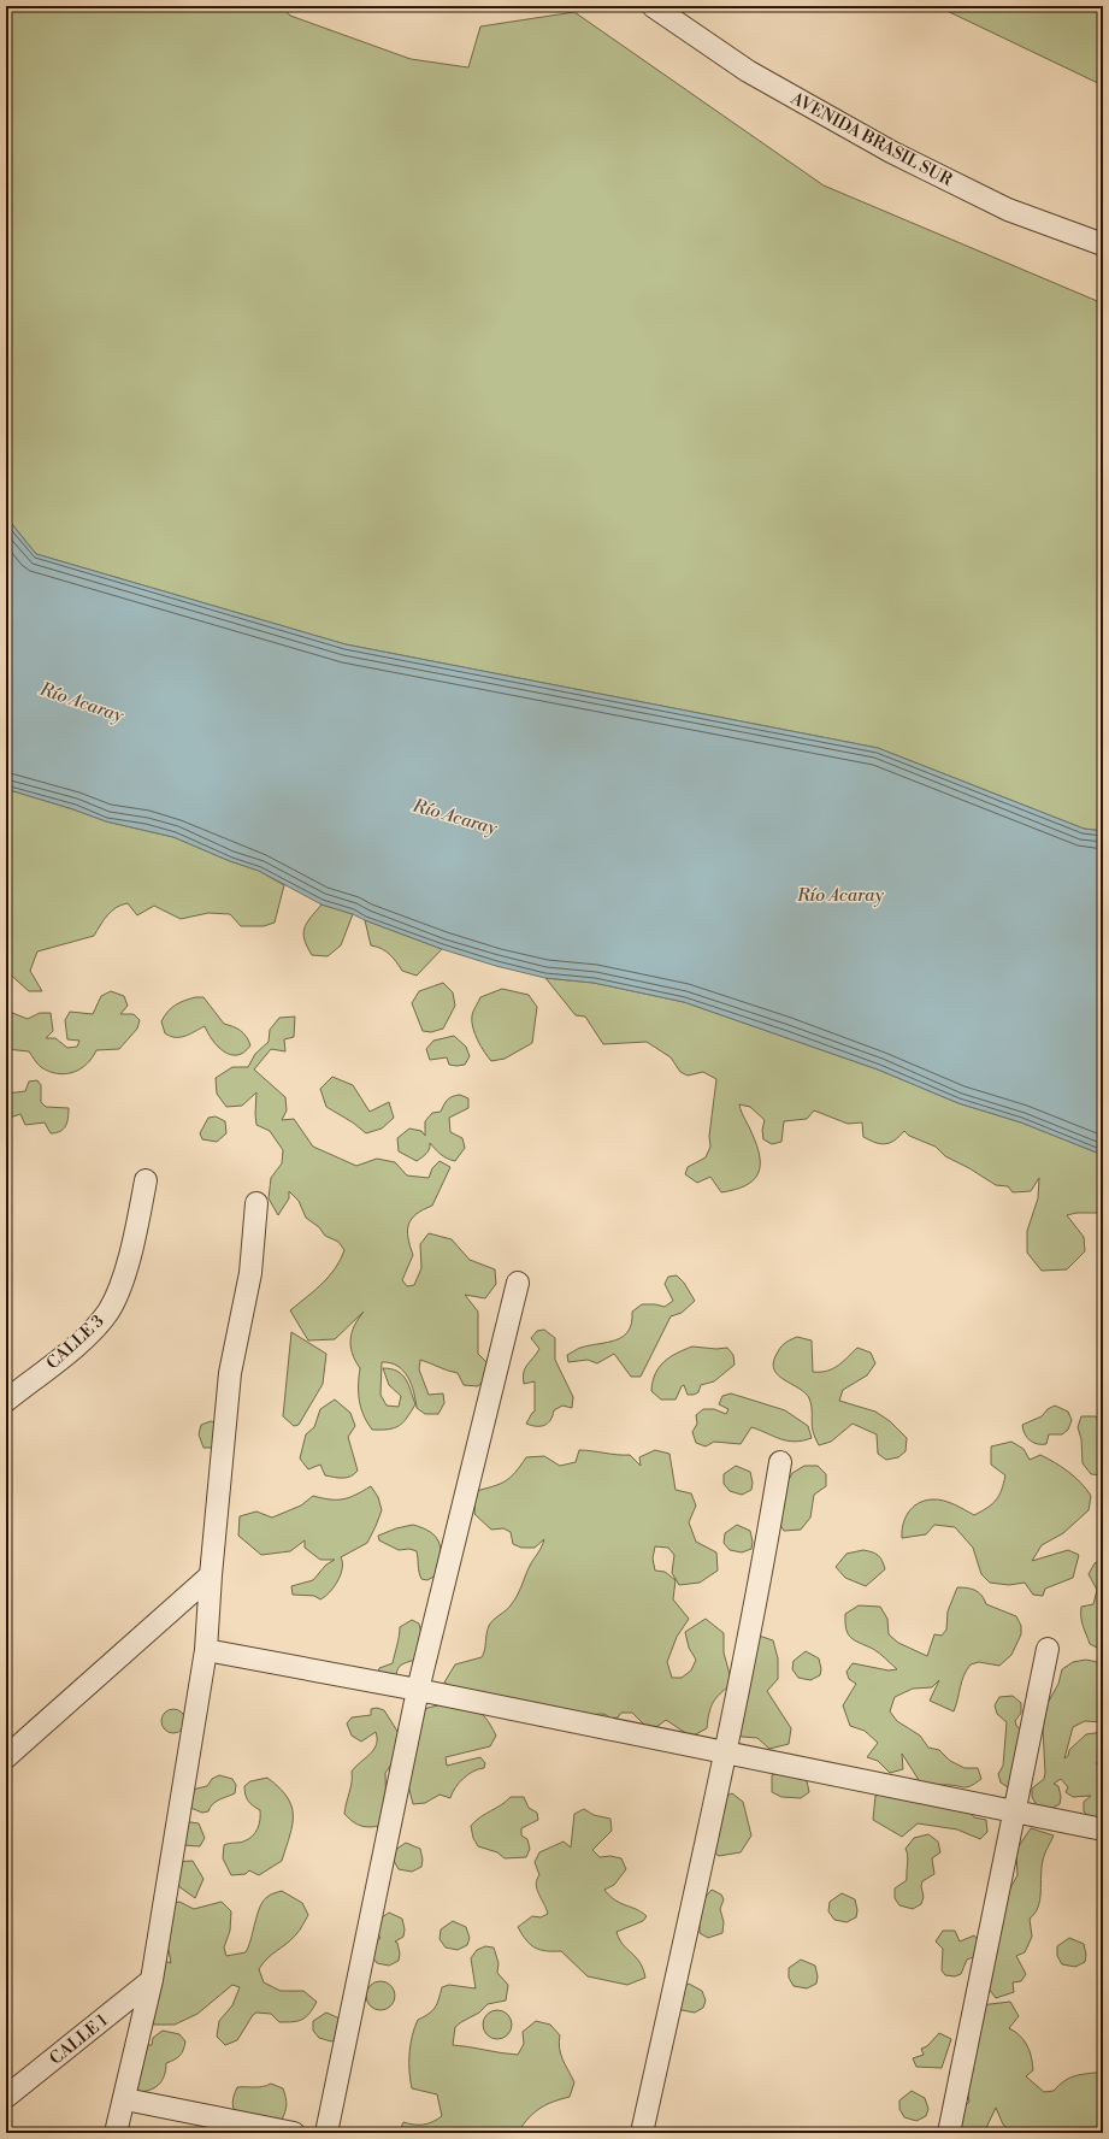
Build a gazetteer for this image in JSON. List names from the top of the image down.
{
  "streets": {
    "street": ["AVENIDA BRASIL SUR", "CALLE 3", "CALLE 1"]
  },
  "water": ["Río Acaray"]
}
